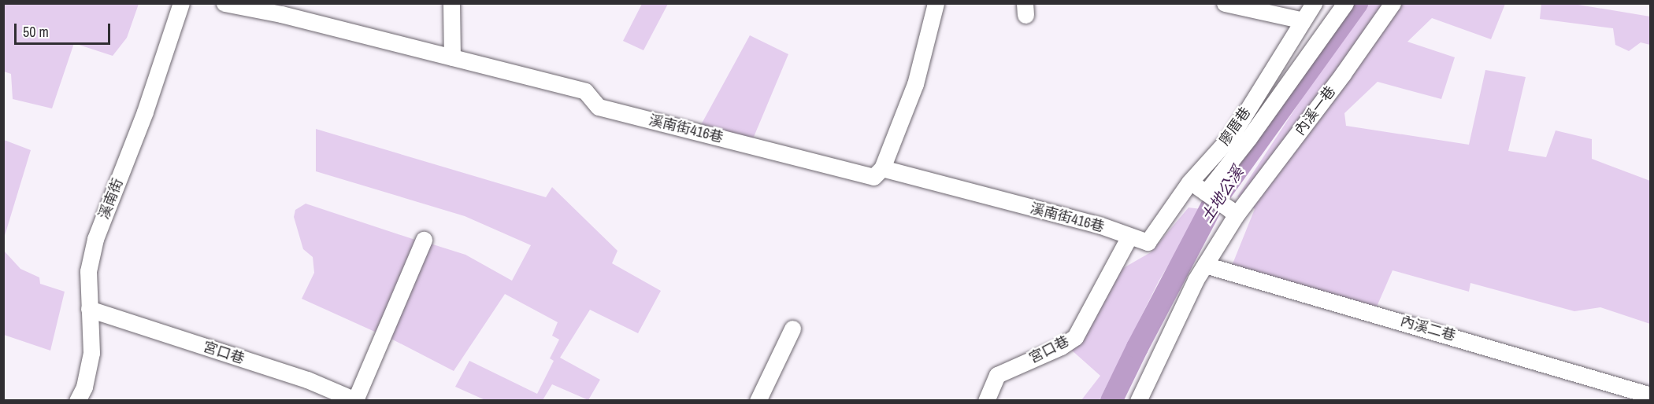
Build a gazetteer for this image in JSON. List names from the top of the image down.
{
  "streets": {
    "street": [
      "內溪一巷",
      "廖厝巷",
      "溪南街416巷",
      "溪南街",
      "內溪二巷",
      "宮口巷"
    ]
  },
  "crossings": [
    ["內溪一巷", "內溪二巷"],
    ["廖厝巷", "溪南街416巷"],
    ["溪南街416巷", "宮口巷"],
    ["溪南街", "宮口巷"]
  ],
  "water": ["土地公溪"],
  "scale_bar": "50 m"
}
